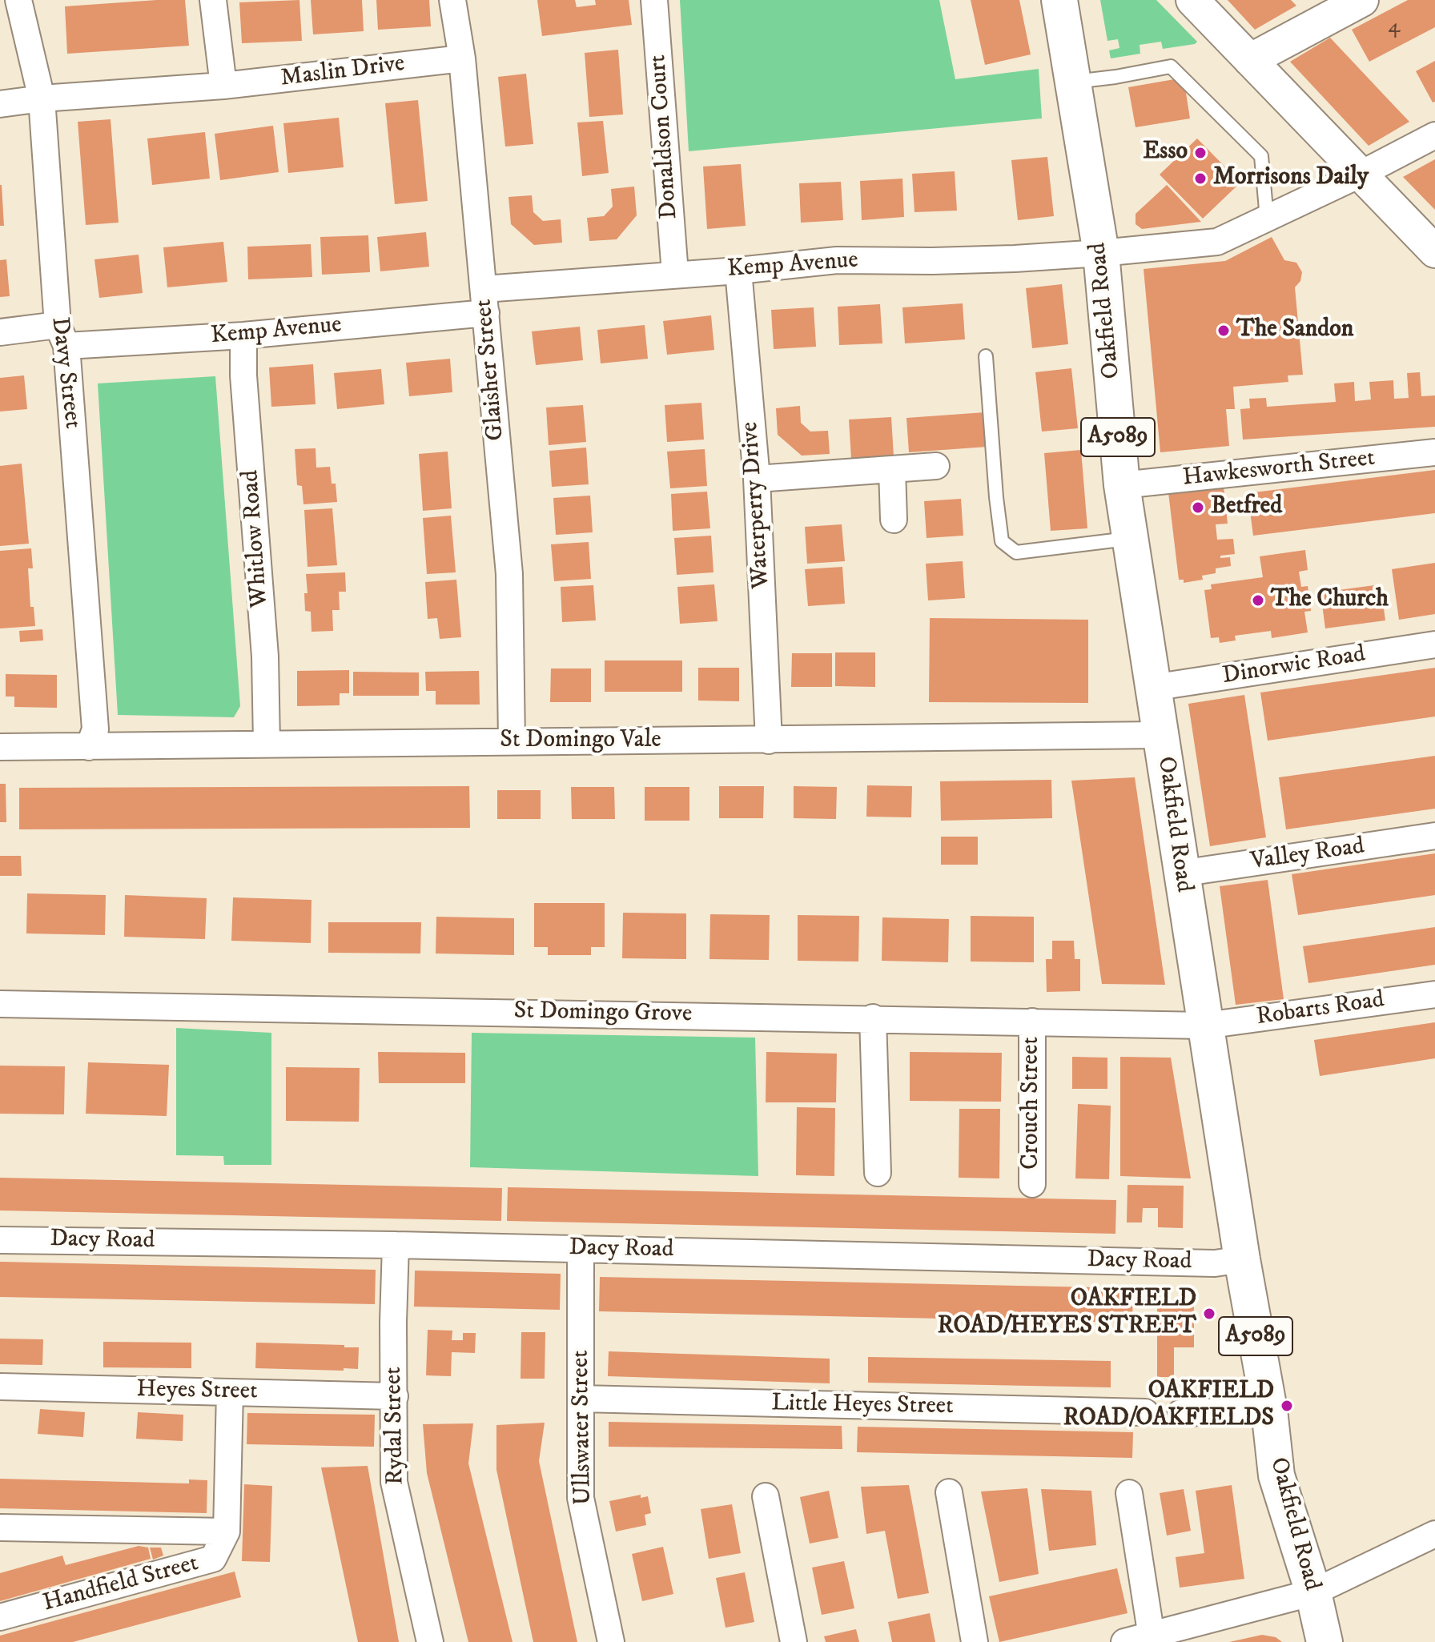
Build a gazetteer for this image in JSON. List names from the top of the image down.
{
  "streets": {
    "highway": ["Oakfield Road", "A5089"],
    "street": [
      "Maslin Drive",
      "Donaldson Court",
      "Kemp Avenue",
      "Glaisher Street",
      "Davy Street",
      "Hawkesworth Street",
      "Waterperry Drive",
      "Whitlow Road",
      "Dinorwic Road",
      "St Domingo Vale",
      "Valley Road",
      "Robarts Road",
      "St Domingo Grove",
      "Crouch Street",
      "Dacy Road",
      "Heyes Street",
      "Little Heyes Street",
      "Rydal Street",
      "Ullswater Street",
      "Handfield Street"
    ]
  },
  "crossings": [
    ["Maslin Drive", "Glaisher Street"],
    ["Maslin Drive", "Davy Street"],
    ["Donaldson Court", "Kemp Avenue"],
    ["Kemp Avenue", "Oakfield Road"],
    ["Kemp Avenue", "Glaisher Street"],
    ["Kemp Avenue", "Davy Street"],
    ["Kemp Avenue", "Waterperry Drive"],
    ["Kemp Avenue", "Whitlow Road"],
    ["Oakfield Road", "Hawkesworth Street"],
    ["Oakfield Road", "Dinorwic Road"],
    ["Oakfield Road", "St Domingo Vale"],
    ["Oakfield Road", "Valley Road"],
    ["Oakfield Road", "Robarts Road"],
    ["Oakfield Road", "St Domingo Grove"],
    ["Oakfield Road", "Dacy Road"],
    ["Glaisher Street", "St Domingo Vale"],
    ["Davy Street", "St Domingo Vale"],
    ["Waterperry Drive", "St Domingo Vale"],
    ["Whitlow Road", "St Domingo Vale"],
    ["Robarts Road", "St Domingo Grove"],
    ["St Domingo Grove", "Crouch Street"],
    ["Dacy Road", "Rydal Street"],
    ["Dacy Road", "Ullswater Street"],
    ["Heyes Street", "Rydal Street"],
    ["Little Heyes Street", "Ullswater Street"]
  ],
  "places": [
    "Esso",
    "Morrisons Daily",
    "The Sandon",
    "Betfred",
    "The Church",
    "OAKFIELD ROAD/HEYES STREET",
    "OAKFIELD ROAD/OAKFIELDS"
  ],
  "house_numbers": ["4"]
}
